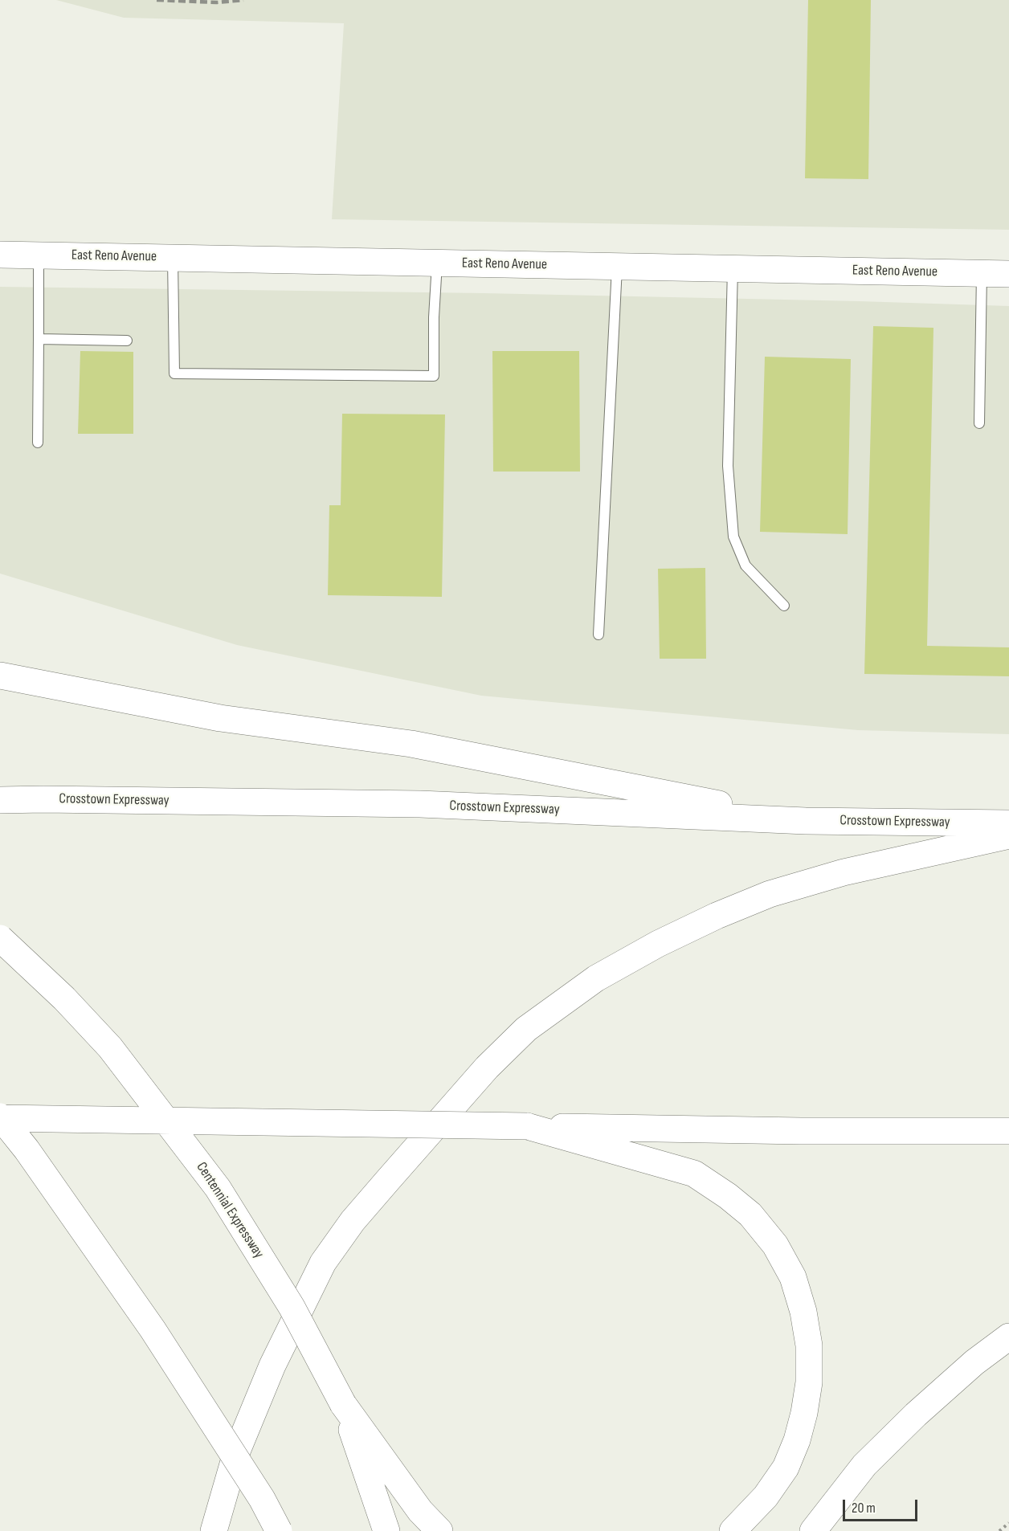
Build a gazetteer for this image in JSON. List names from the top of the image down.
{
  "streets": {
    "main road": ["East Reno Avenue", "Crosstown Expressway", "Centennial Expressway"]
  },
  "scale_bar": "20 m"
}
